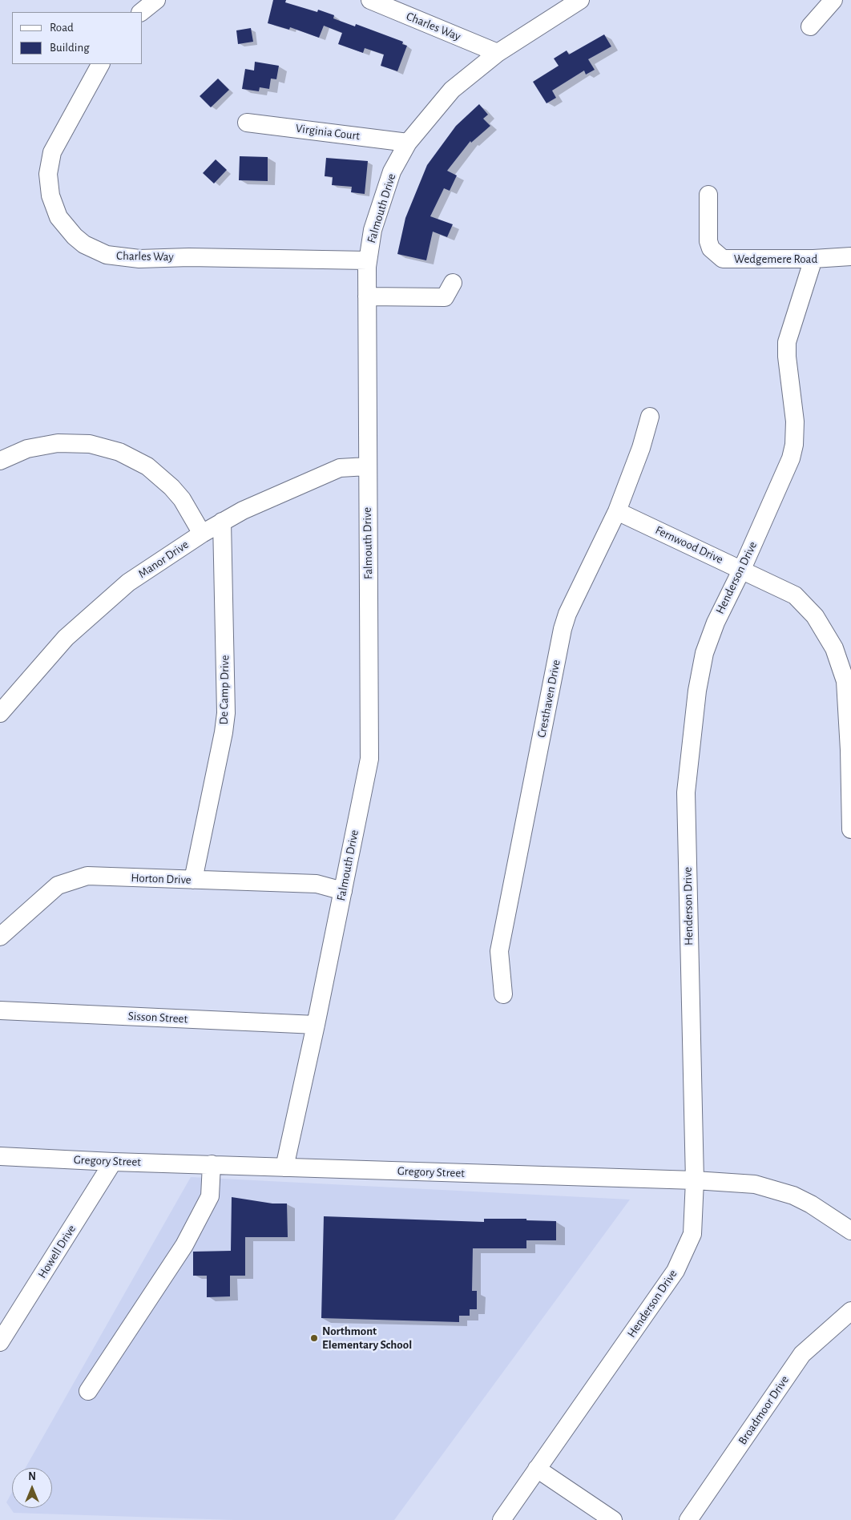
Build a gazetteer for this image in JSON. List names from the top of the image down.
{
  "streets": {
    "street": [
      "Charles Way",
      "Virginia Court",
      "Falmouth Drive",
      "Wedgemere Road",
      "Fernwood Drive",
      "Manor Drive",
      "Henderson Drive",
      "De Camp Drive",
      "Cresthaven Drive",
      "Horton Drive",
      "Sisson Street",
      "Gregory Street",
      "Howell Drive",
      "Broadmoor Drive"
    ]
  },
  "crossings": [
    ["Charles Way", "Falmouth Drive"],
    ["Virginia Court", "Falmouth Drive"],
    ["Falmouth Drive", "Manor Drive"],
    ["Falmouth Drive", "Horton Drive"],
    ["Falmouth Drive", "Sisson Street"],
    ["Falmouth Drive", "Gregory Street"],
    ["Wedgemere Road", "Henderson Drive"],
    ["Fernwood Drive", "Henderson Drive"],
    ["Fernwood Drive", "Cresthaven Drive"],
    ["Manor Drive", "De Camp Drive"],
    ["Henderson Drive", "Gregory Street"],
    ["De Camp Drive", "Horton Drive"],
    ["Gregory Street", "Howell Drive"]
  ],
  "places": ["Northmont Elementary School"],
  "legend": ["Road", "Building"],
  "north": "top"
}
